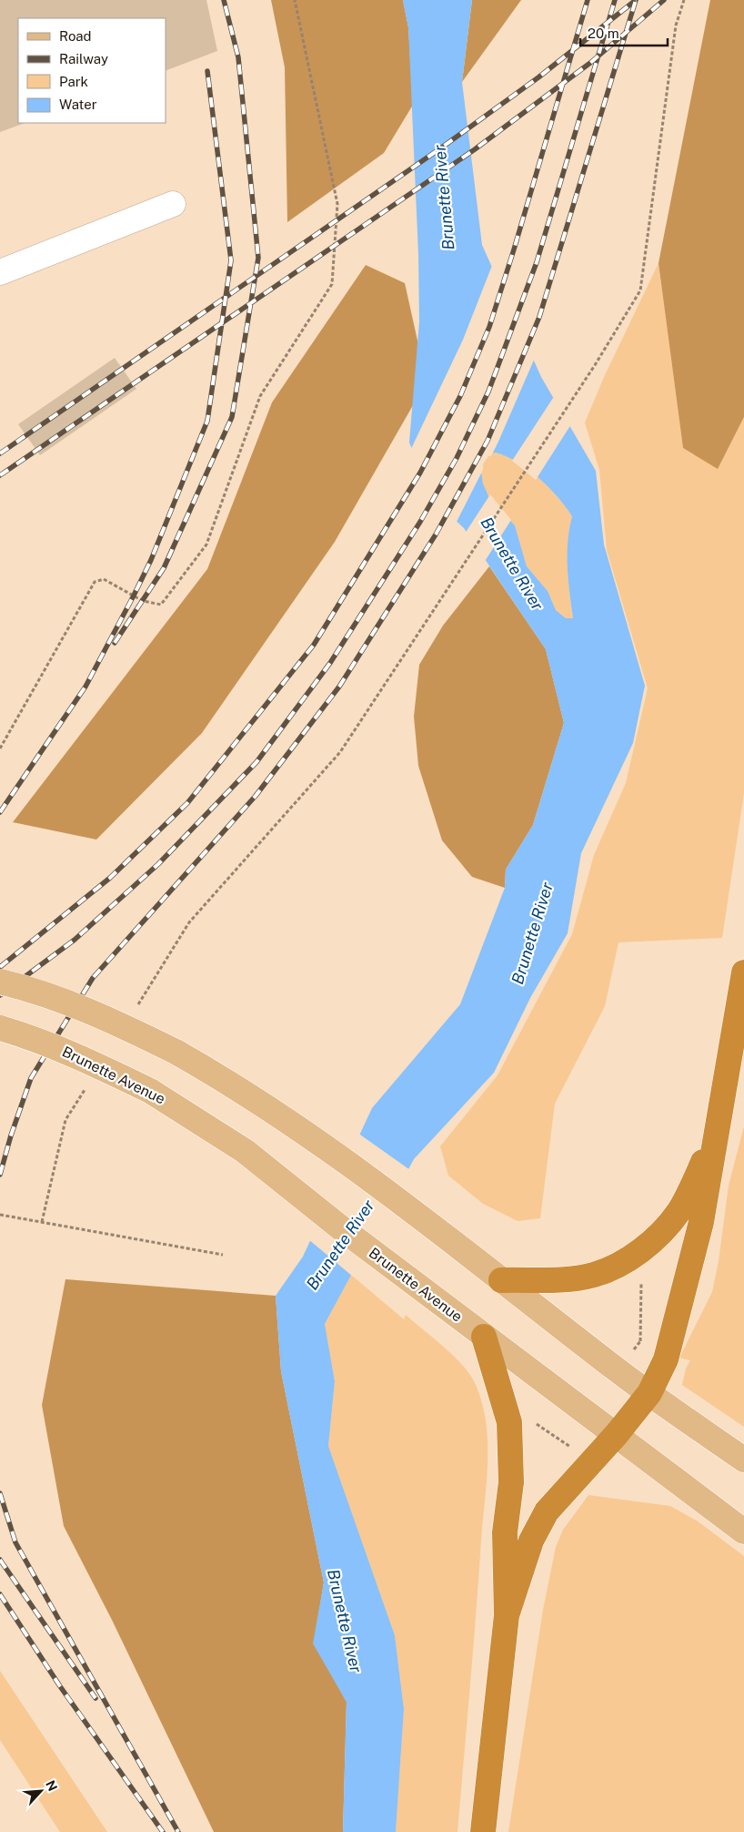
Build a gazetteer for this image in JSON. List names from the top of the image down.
{
  "streets": {
    "main road": ["Brunette Avenue"]
  },
  "water": ["Brunette River"],
  "legend": [
    "Road",
    "Railway",
    "Park",
    "Water"
  ],
  "scale_bar": "20 m",
  "north": "top right"
}
